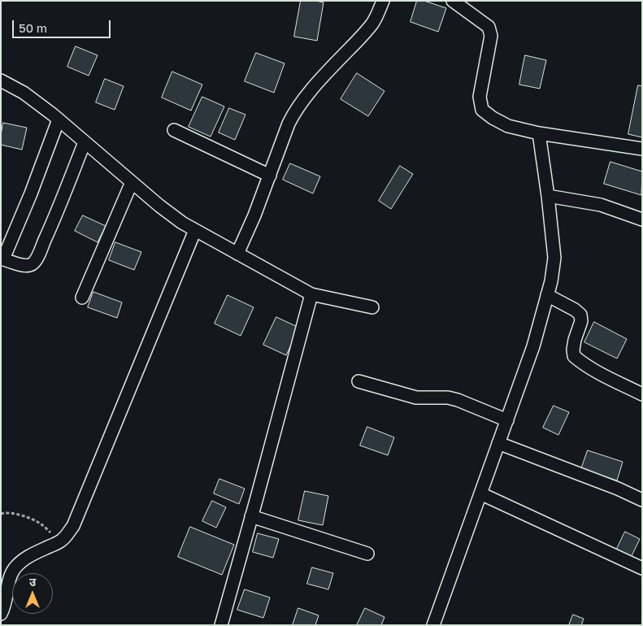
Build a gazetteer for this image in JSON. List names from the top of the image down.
{
  "scale_bar": "50 m",
  "north": "top"
}
